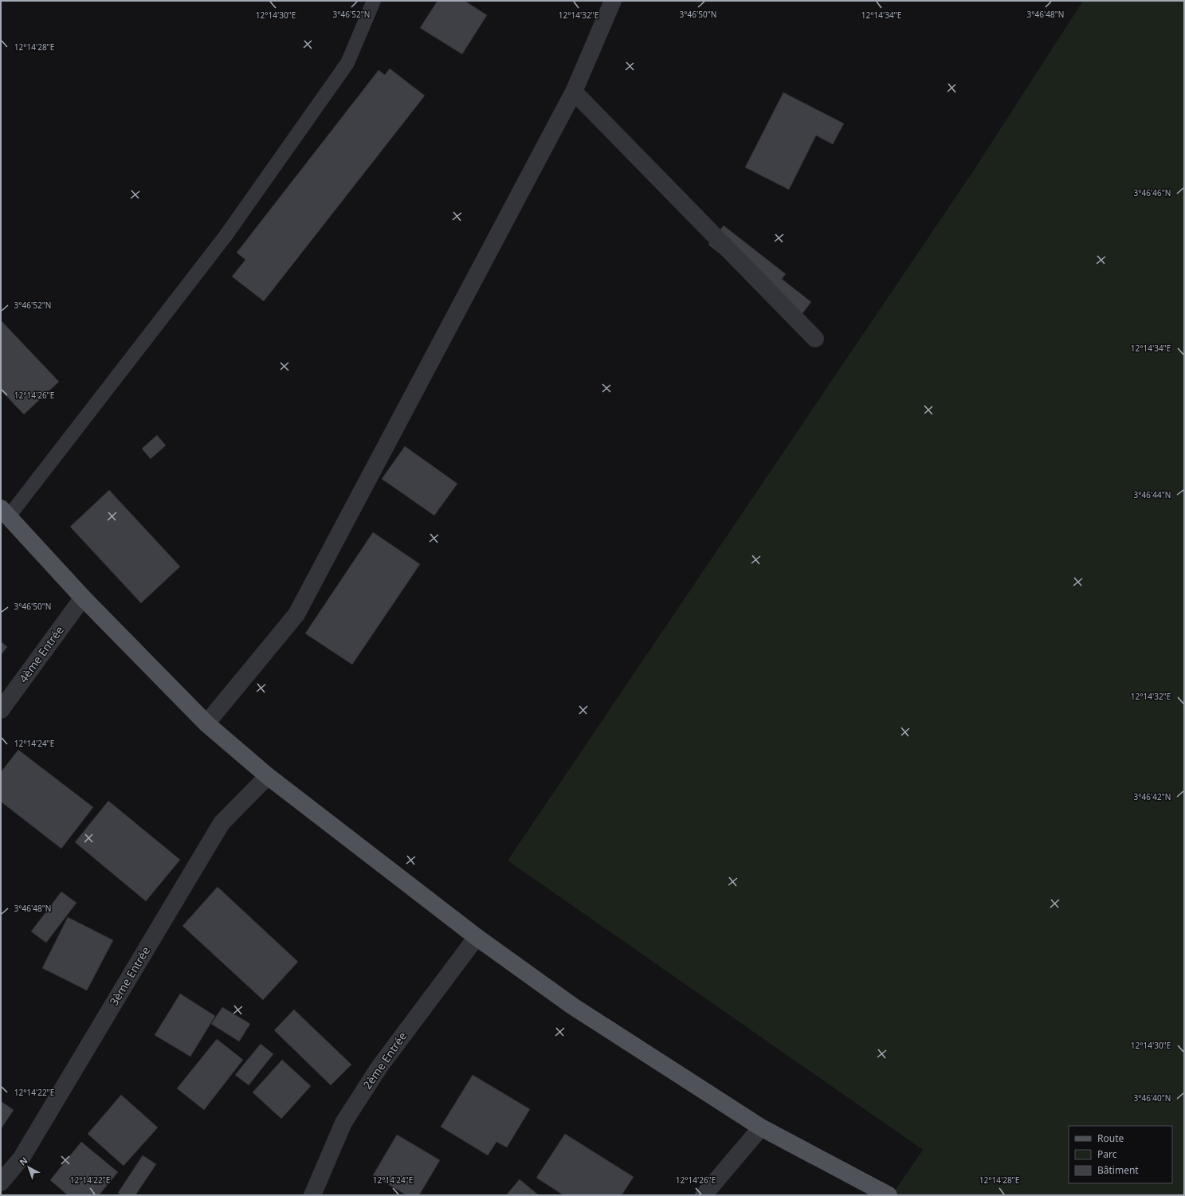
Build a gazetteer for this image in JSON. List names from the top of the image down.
{
  "streets": {
    "street": ["4ème Entrée", "3ème Entrée", "2ème Entrée"]
  },
  "legend": ["Route", "Parc", "Bâtiment"],
  "north": "top left",
  "coordinates": [
    "3°46'52\"N",
    "3°46'50\"N",
    "3°46'48\"N",
    "12°14'30\"E",
    "12°14'32\"E",
    "12°14'34\"E",
    "12°14'28\"E",
    "3°46'46\"N",
    "12°14'26\"E",
    "3°46'44\"N",
    "12°14'24\"E",
    "3°46'42\"N",
    "12°14'22\"E",
    "3°46'40\"N"
  ]
}
